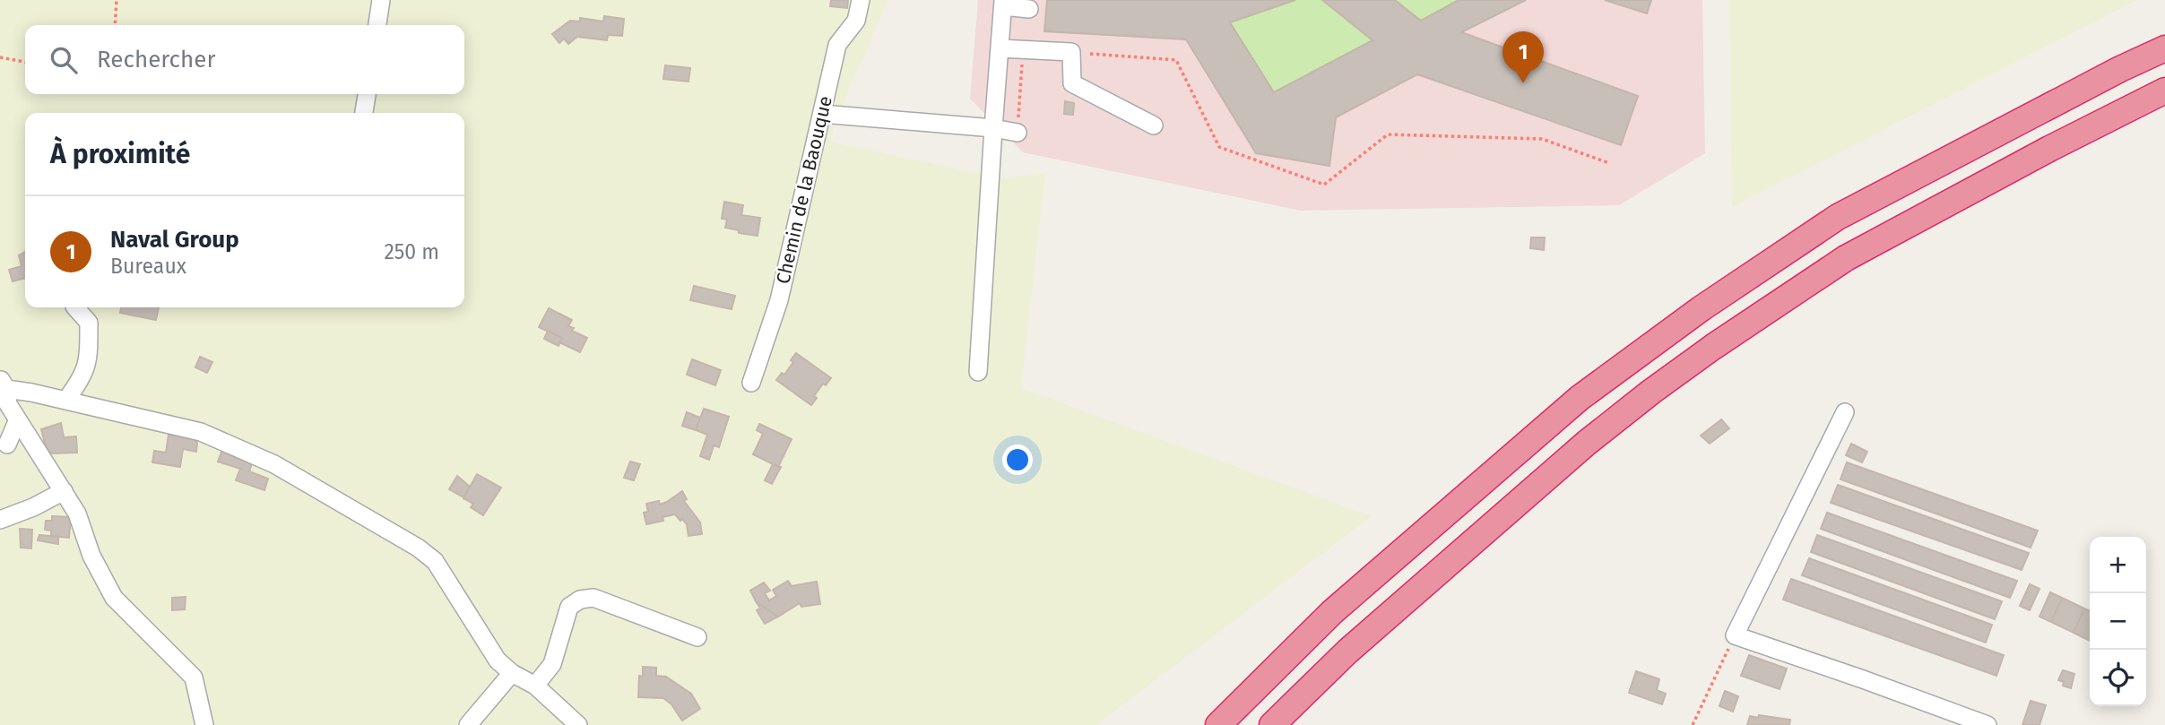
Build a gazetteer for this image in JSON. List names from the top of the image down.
{
  "streets": {
    "street": ["Chemin de la Baouque"]
  },
  "page": {
    "search": "Rechercher",
    "pins": "1",
    "heading": "À proximité",
    "list": [
      {
        "mark": "1",
        "name": "Naval Group",
        "note": "Bureaux",
        "value": "250 m"
      }
    ],
    "map_buttons": ["+", "−"]
  }
}
